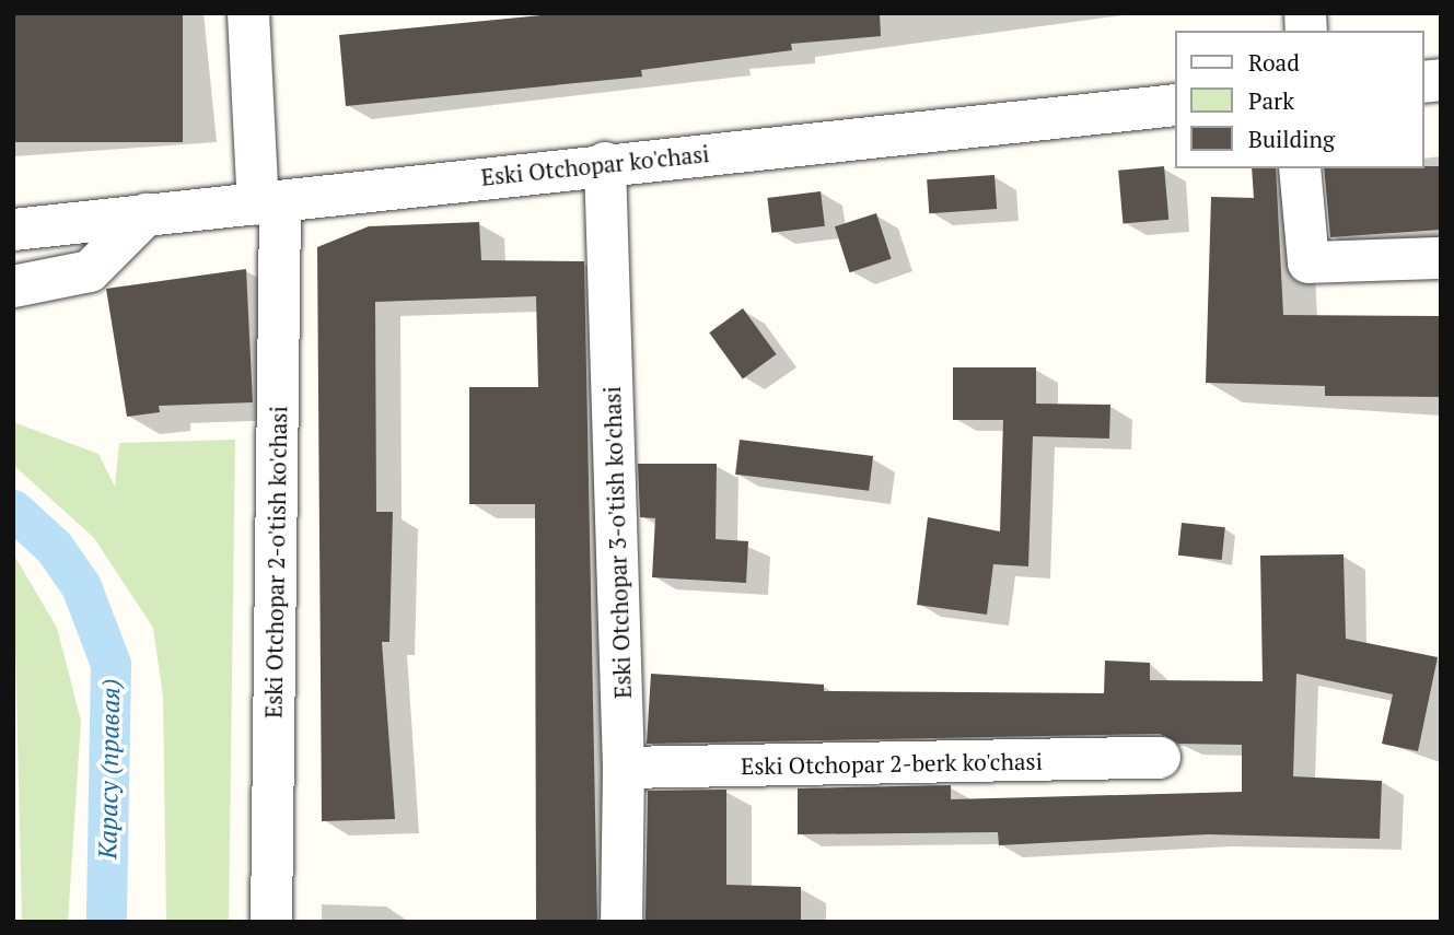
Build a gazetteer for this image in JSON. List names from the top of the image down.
{
  "streets": {
    "street": [
      "Eski Otchopar ko'chasi",
      "Eski Otchopar 3-o'tish ko'chasi",
      "Eski Otchopar 2-o'tish ko'chasi",
      "Eski Otchopar 2-berk ko'chasi"
    ]
  },
  "crossings": [
    ["Eski Otchopar ko'chasi", "Eski Otchopar 3-o'tish ko'chasi"],
    ["Eski Otchopar ko'chasi", "Eski Otchopar 2-o'tish ko'chasi"],
    ["Eski Otchopar 3-o'tish ko'chasi", "Eski Otchopar 2-berk ko'chasi"]
  ],
  "water": ["Карасу (правая)"],
  "legend": ["Road", "Park", "Building"]
}
